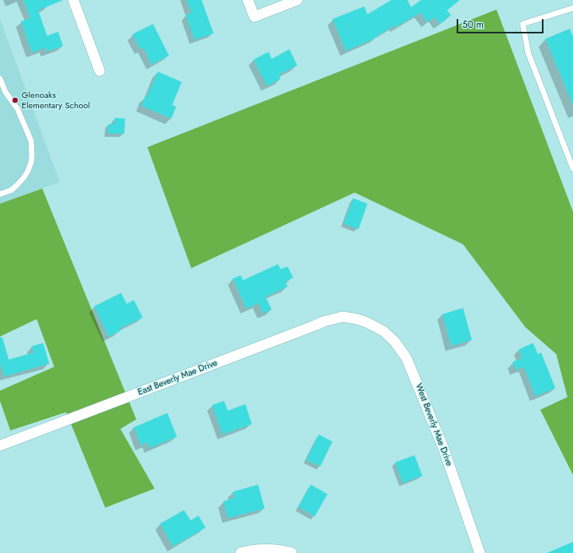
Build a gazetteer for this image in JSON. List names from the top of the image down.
{
  "streets": {
    "street": ["East Beverly Mae Drive", "West Beverly Mae Drive"]
  },
  "crossings": [
    ["East Beverly Mae Drive", "West Beverly Mae Drive"]
  ],
  "places": ["Glenoaks Elementary School"],
  "scale_bar": "50 m"
}
